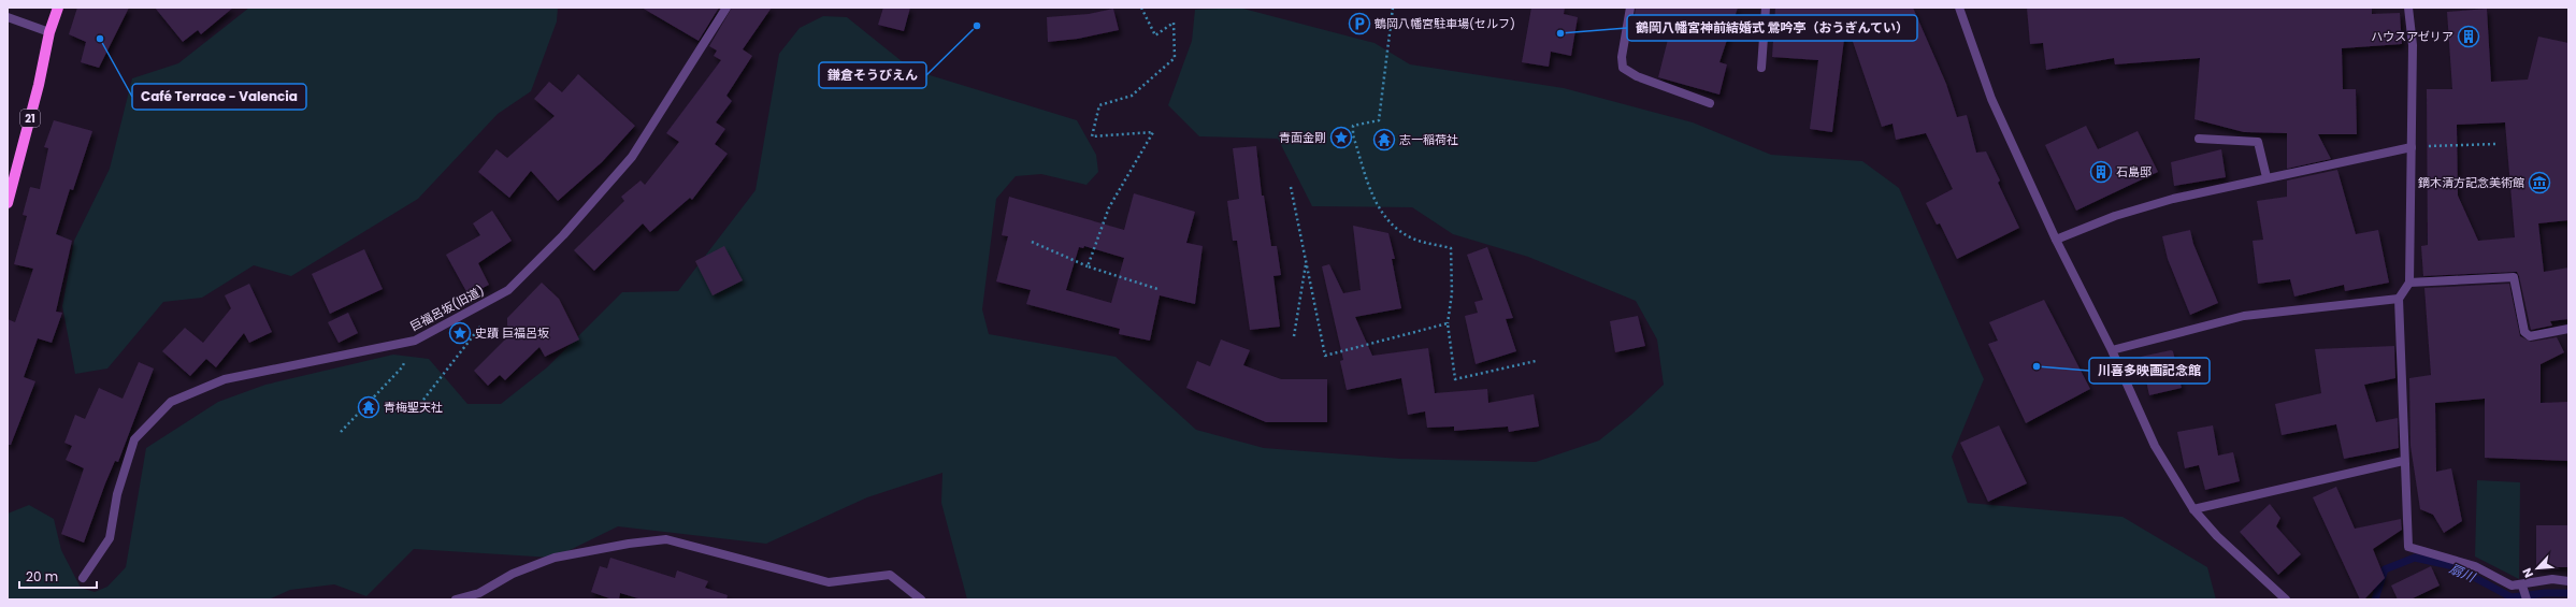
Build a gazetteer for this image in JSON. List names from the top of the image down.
{
  "streets": {
    "main road": ["21"],
    "street": ["巨福呂坂(旧道)"]
  },
  "water": ["扇川"],
  "places": {
    "parking": ["鶴岡八幡宮駐車場(セルフ)"],
    "other": [
      "鎌倉そうびえん",
      "鶴岡八幡宮神前結婚式 鶯吟亭（おうぎんてい）",
      "Café Terrace - Valencia",
      "川喜多映画記念館"
    ],
    "building": ["ハウスアゼリア", "石島邸"],
    "place": ["青面金剛", "史蹟 巨福呂坂"],
    "temple": ["志一稲荷社", "青梅聖天社"],
    "museum": ["鏑木清方記念美術館"]
  },
  "scale_bar": "20 m",
  "north": "bottom left"
}
